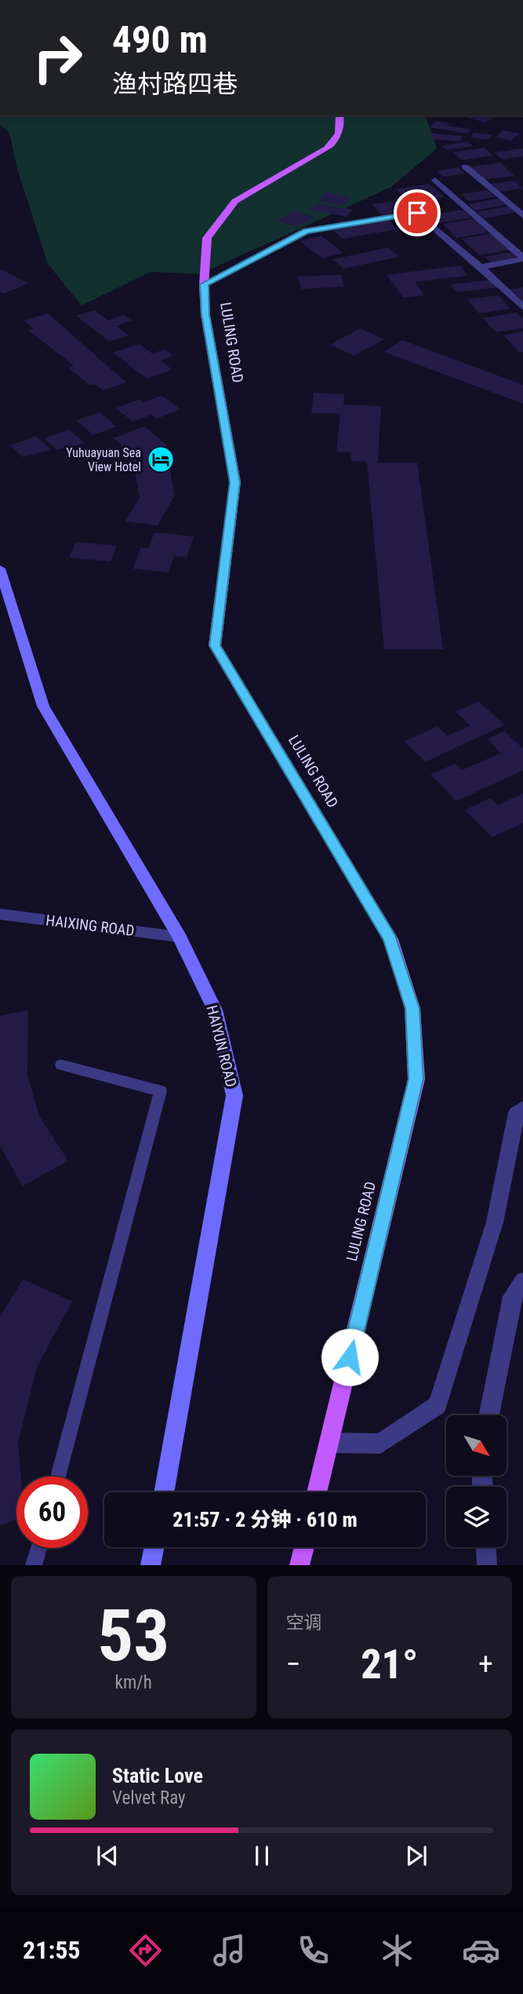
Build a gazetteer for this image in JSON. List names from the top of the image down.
{
  "streets": {
    "main road": ["LULING ROAD"],
    "street": ["HAIXING ROAD", "HAIYUN ROAD"]
  },
  "crossings": [
    ["HAIXING ROAD", "HAIYUN ROAD"]
  ],
  "places": {
    "hotel": ["Yuhuayuan Sea View Hotel"]
  },
  "north": "bottom right",
  "page": {
    "turn": ["490 m", "渔村路四巷"],
    "limit": "60",
    "trip": "21:57 · 2 分钟 · 610 m",
    "tile": [
      ["53", "km/h"],
      "空调"
    ],
    "heat": ["−", "21°", "+"],
    "song": ["Static Love", "Velvet Ray"],
    "tabs": "21:55"
  }
}
